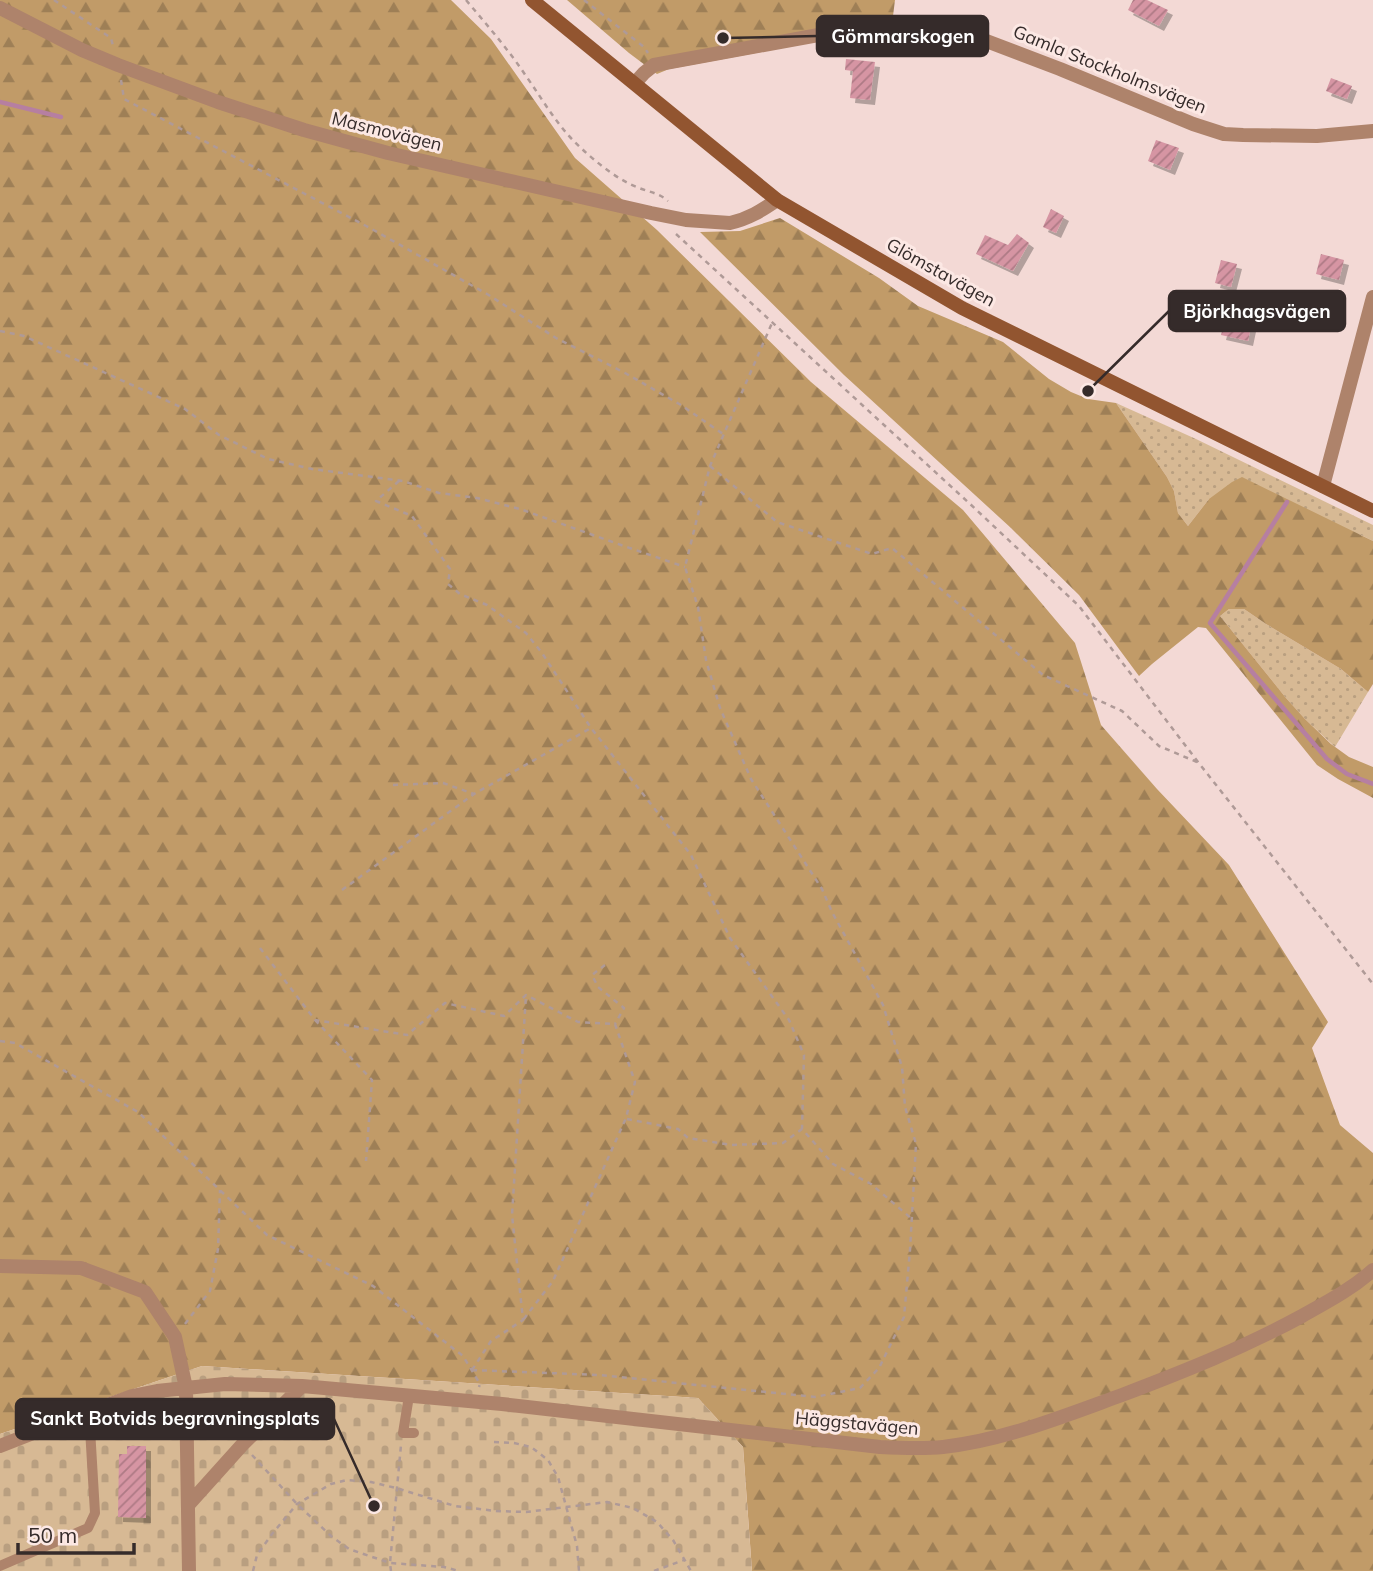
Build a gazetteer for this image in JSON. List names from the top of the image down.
{
  "streets": {
    "main road": ["Glömstavägen"],
    "street": ["Gamla Stockholmsvägen", "Masmovägen", "Häggstavägen"]
  },
  "crossings": [
    ["Masmovägen", "Glömstavägen"]
  ],
  "places": ["Gömmarskogen", "Björkhagsvägen", "Sankt Botvids begravningsplats"],
  "scale_bar": "50 m"
}
